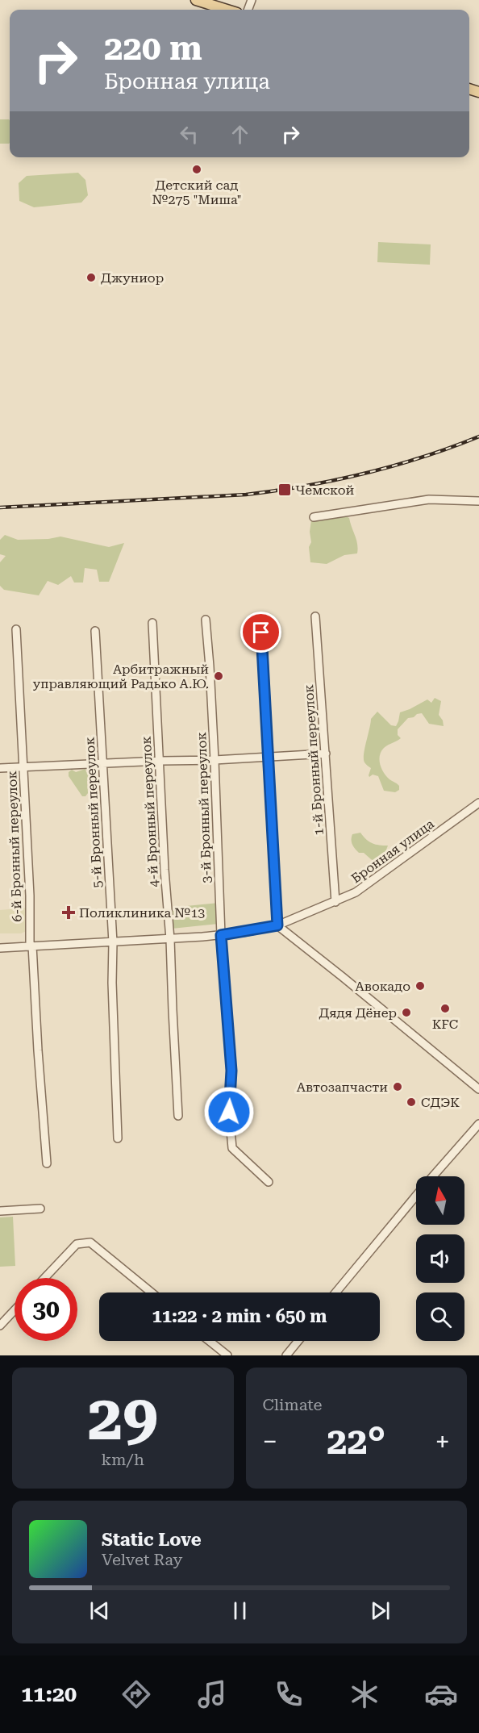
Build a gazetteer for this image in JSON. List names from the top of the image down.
{
  "streets": {
    "street": [
      "1-й Бронный переулок",
      "3-й Бронный переулок",
      "4-й Бронный переулок",
      "5-й Бронный переулок",
      "6-й Бронный переулок",
      "Бронная улица"
    ]
  },
  "crossings": [
    ["1-й Бронный переулок", "Бронная улица"],
    ["3-й Бронный переулок", "Бронная улица"],
    ["4-й Бронный переулок", "Бронная улица"],
    ["5-й Бронный переулок", "Бронная улица"],
    ["6-й Бронный переулок", "Бронная улица"]
  ],
  "places": {
    "other": [
      "Детский сад №275 \"Миша\"",
      "Джуниор",
      "Арбитражный управляющий Радько А.Ю.",
      "Авокадо",
      "KFC",
      "Дядя Дёнер",
      "Автозапчасти",
      "СДЭК"
    ],
    "transit": ["Чемской"],
    "health": ["Поликлиника №13"]
  },
  "north": "top",
  "page": {
    "turn": ["220 m", "Бронная улица"],
    "limit": "30",
    "trip": "11:22 · 2 min · 650 m",
    "tile": [
      ["29", "km/h"],
      "Climate"
    ],
    "heat": ["−", "22°", "+"],
    "song": ["Static Love", "Velvet Ray"],
    "tabs": "11:20"
  }
}
